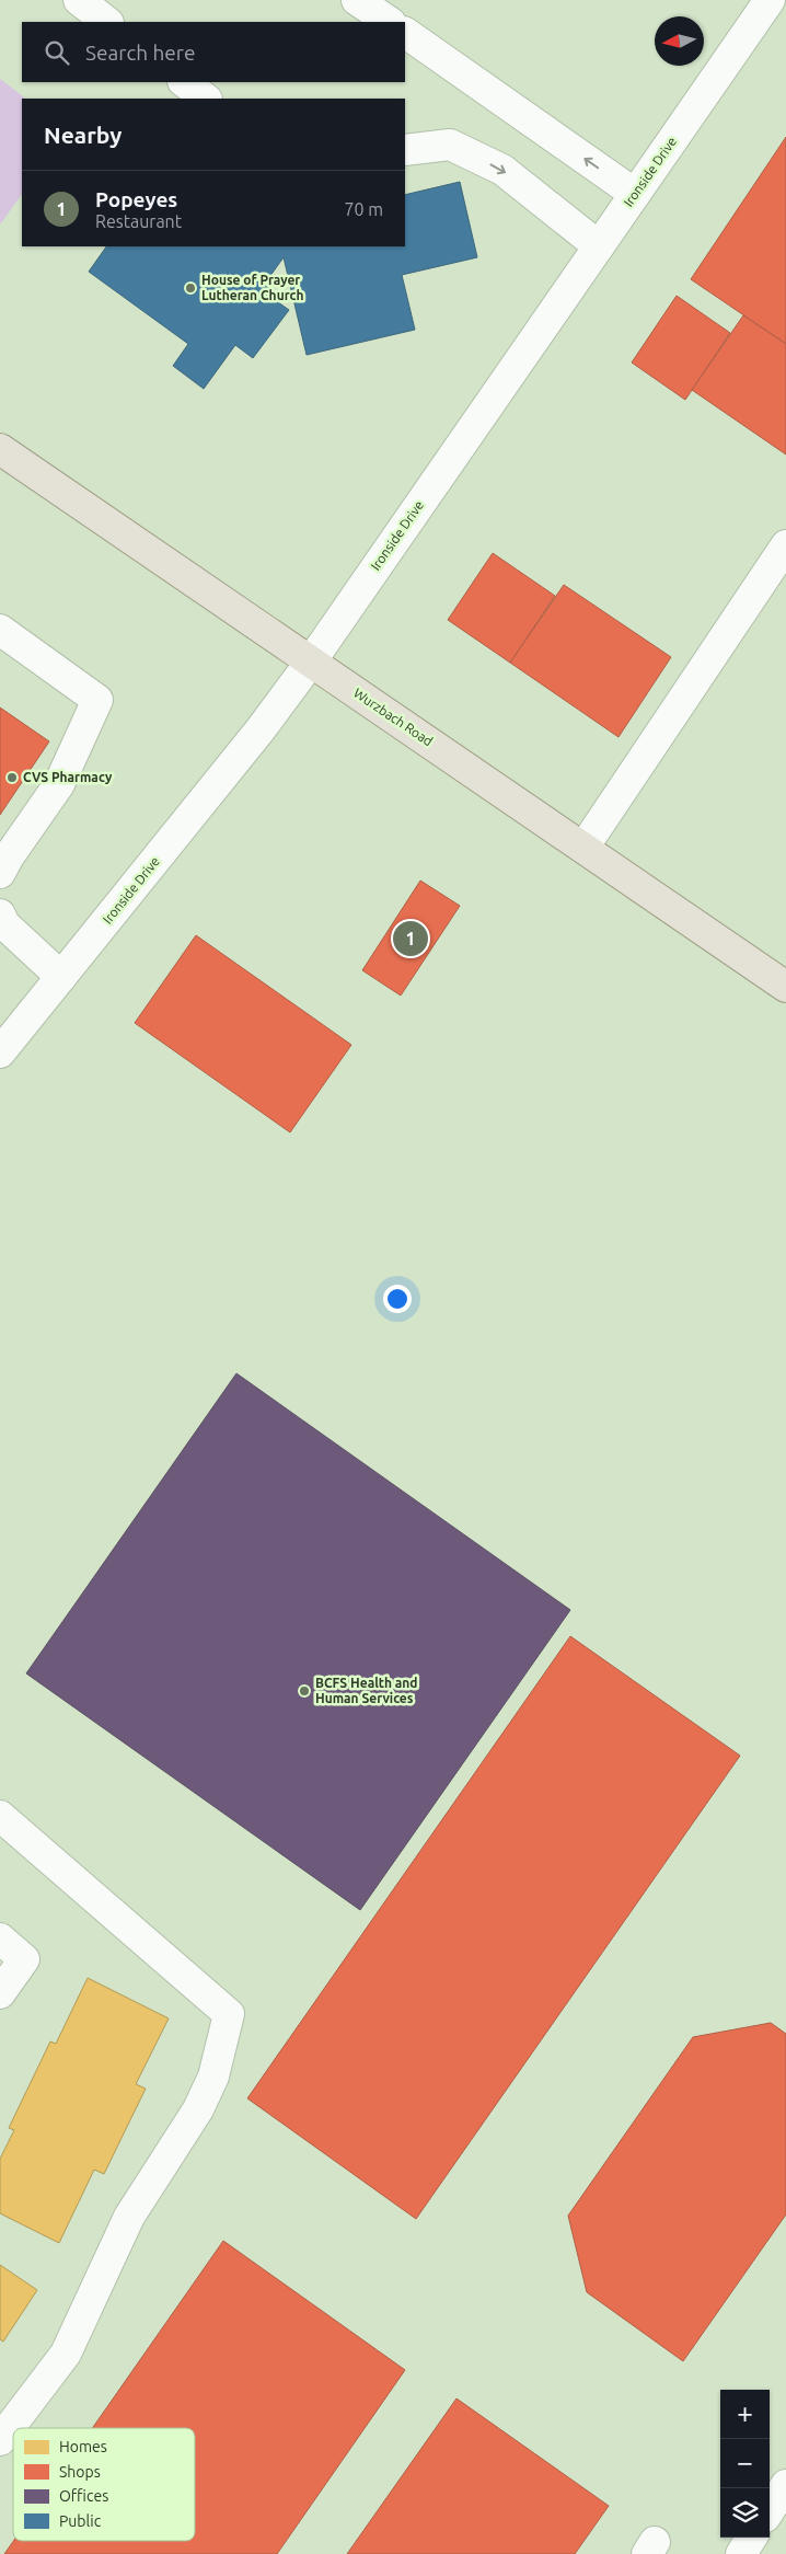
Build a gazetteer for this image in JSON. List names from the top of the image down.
{
  "streets": {
    "main road": ["Wurzbach Road"],
    "street": ["Ironside Drive"]
  },
  "crossings": [
    ["Ironside Drive", "Wurzbach Road"]
  ],
  "places": ["House of Prayer Lutheran Church", "CVS Pharmacy", "BCFS Health and Human Services"],
  "legend": [
    "Homes",
    "Shops",
    "Offices",
    "Public"
  ],
  "north": "left",
  "page": {
    "search": "Search here",
    "heading": "Nearby",
    "list": [
      {
        "mark": "1",
        "name": "Popeyes",
        "note": "Restaurant",
        "value": "70 m"
      }
    ],
    "pins": "1",
    "map_buttons": ["+", "−"]
  }
}
